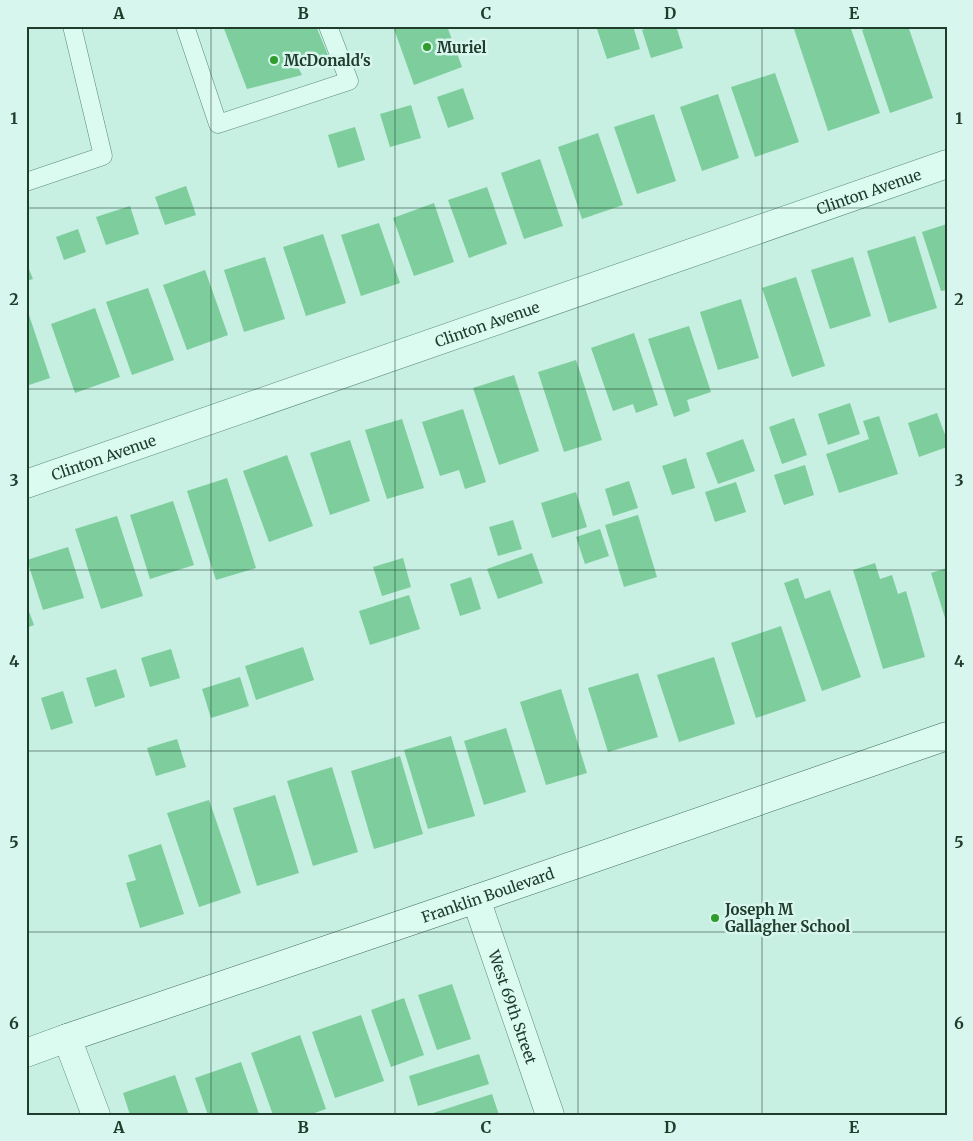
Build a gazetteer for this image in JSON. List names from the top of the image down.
{
  "streets": {
    "street": ["Clinton Avenue", "Franklin Boulevard", "West 69th Street"]
  },
  "crossings": [
    ["Franklin Boulevard", "West 69th Street"]
  ],
  "places": ["Muriel", "McDonald's", "Joseph M Gallagher School"],
  "grid": {
    "columns": [
      "A",
      "B",
      "C",
      "D",
      "E"
    ],
    "rows": [
      "1",
      "2",
      "3",
      "4",
      "5",
      "6"
    ]
  }
}
